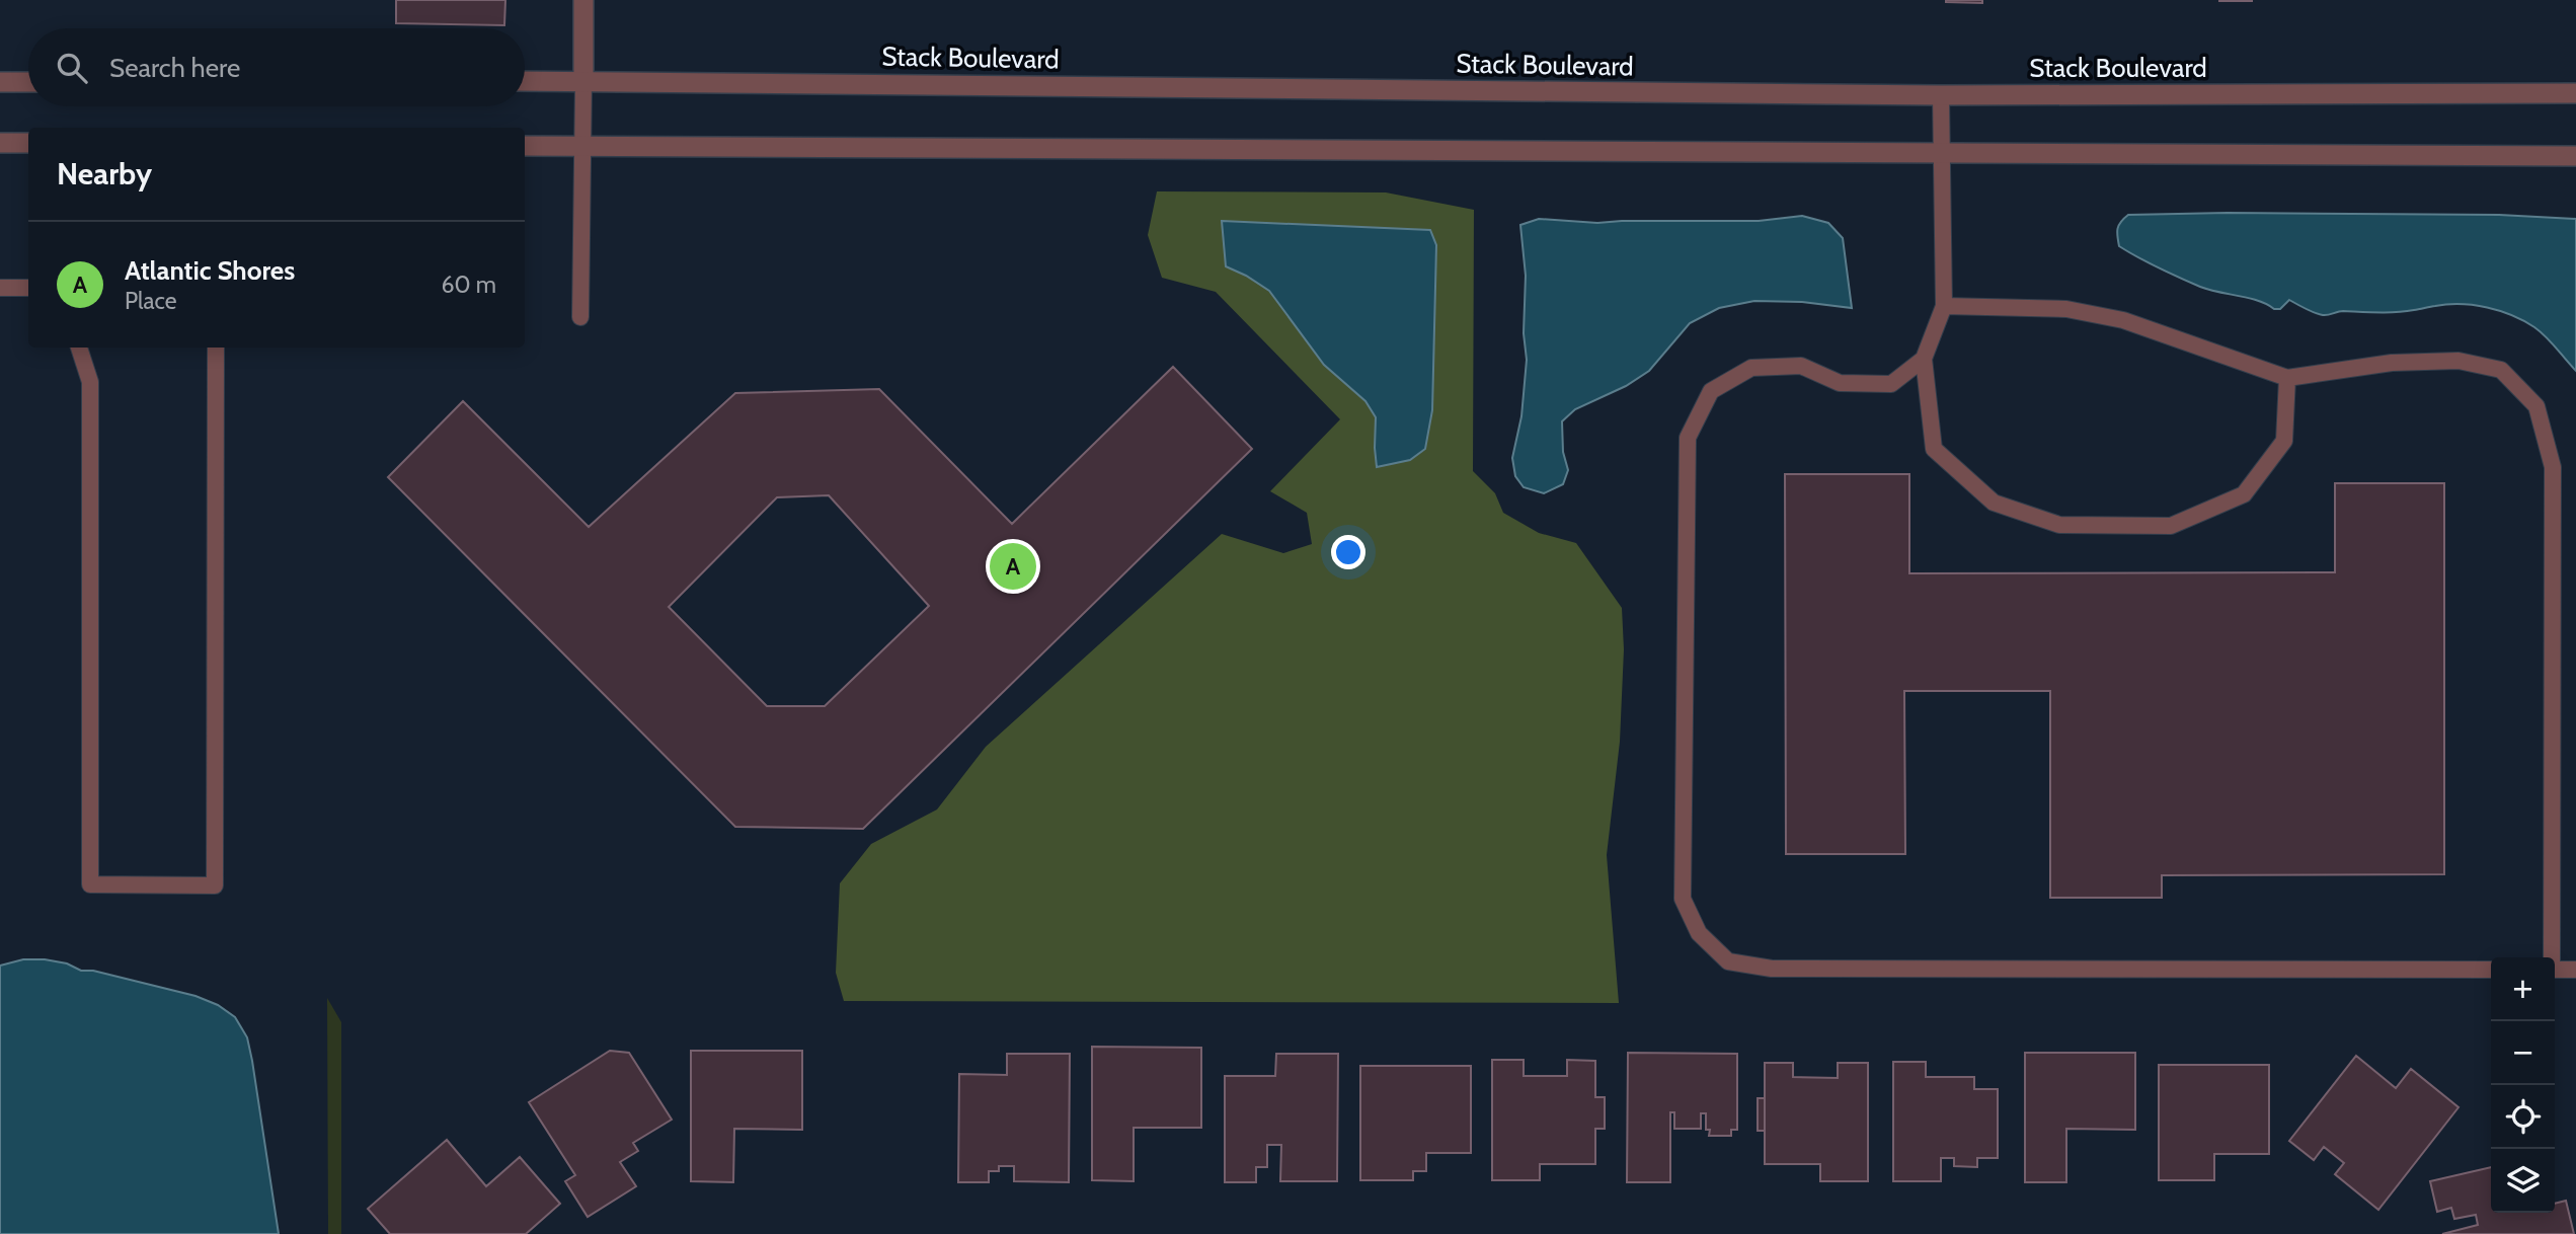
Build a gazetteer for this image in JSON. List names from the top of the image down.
{
  "streets": {
    "street": ["Stack Boulevard"]
  },
  "page": {
    "search": "Search here",
    "heading": "Nearby",
    "list": [
      {
        "mark": "A",
        "name": "Atlantic Shores",
        "note": "Place",
        "value": "60 m"
      }
    ],
    "pins": "A",
    "map_buttons": ["+", "−"]
  }
}
